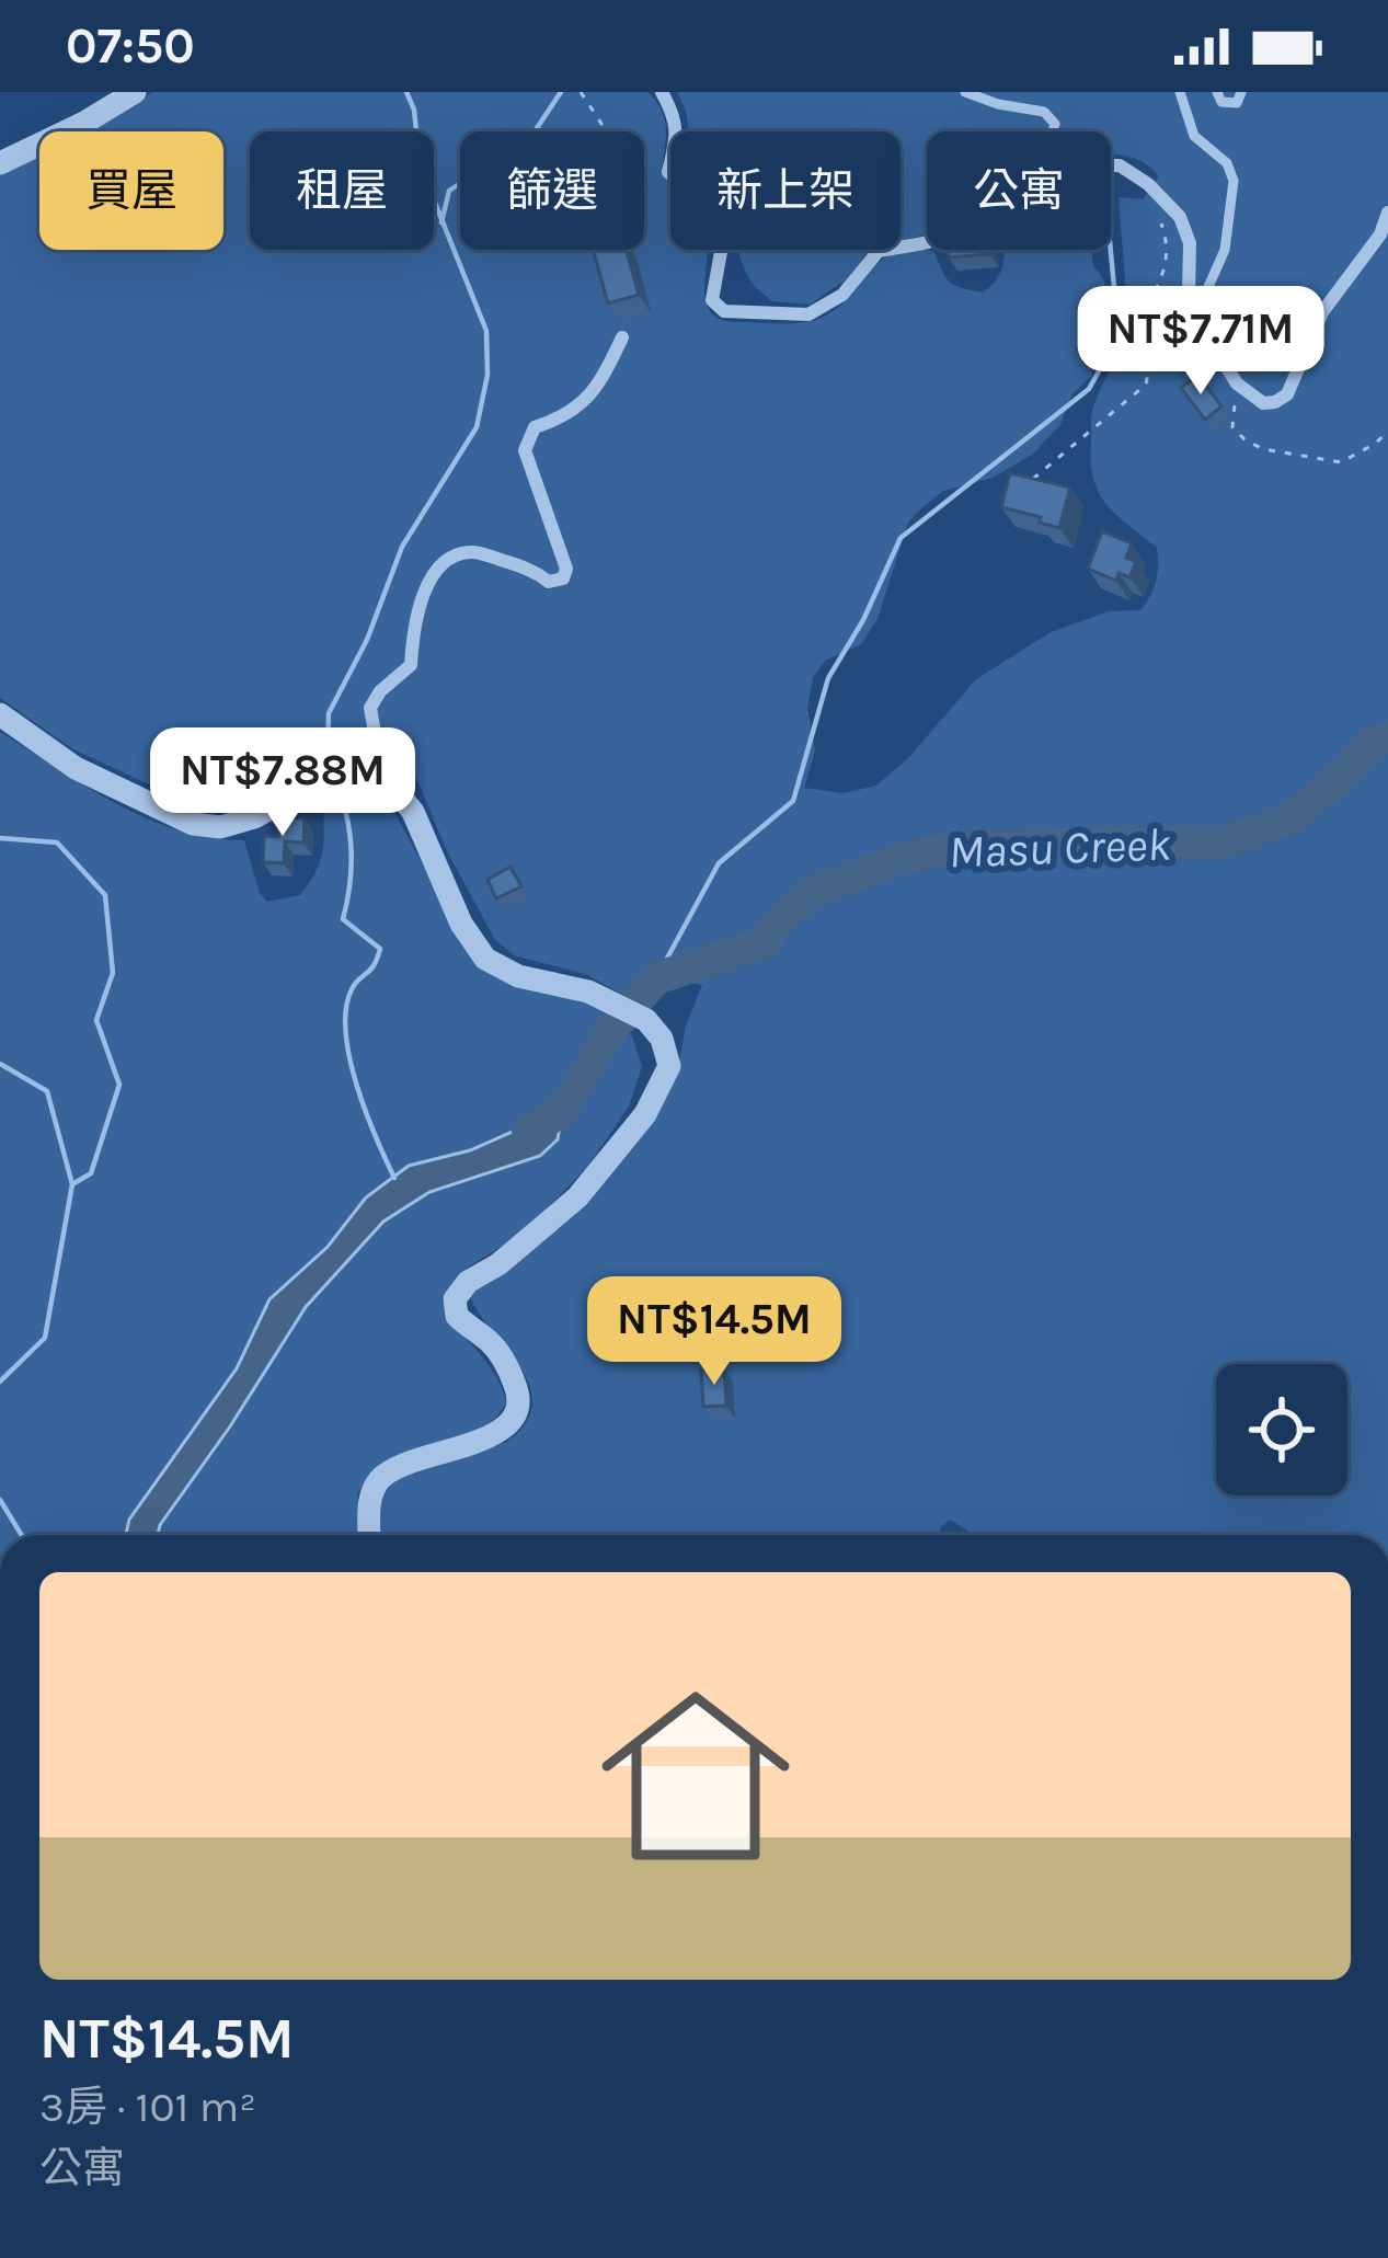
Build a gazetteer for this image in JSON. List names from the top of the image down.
{
  "water": ["Masu Creek"],
  "page": {
    "status": "07:50",
    "chip": [
      "買屋",
      "租屋",
      "篩選",
      "新上架",
      "公寓"
    ],
    "price": ["NT$7.71M", "NT$7.88M", "NT$14.5M"],
    "list": [
      {
        "name": "NT$14.5M",
        "note": "3房 · 101 m² · 公寓"
      }
    ]
  }
}
